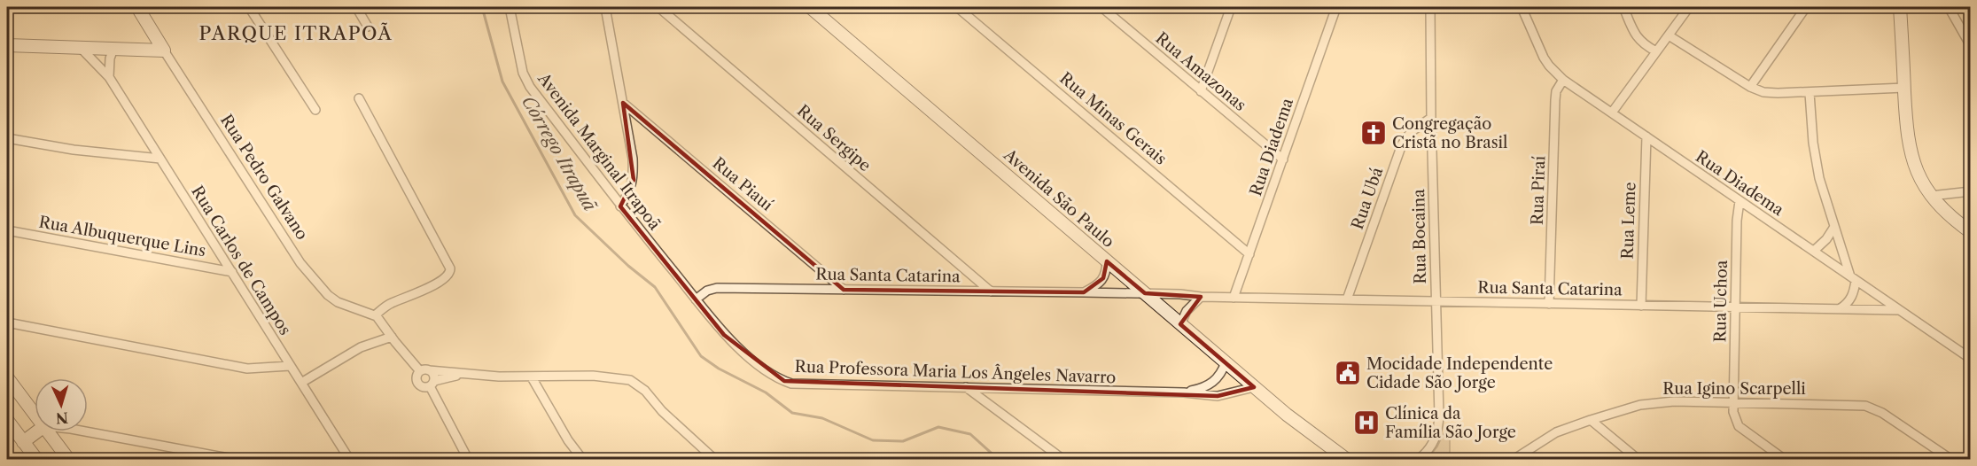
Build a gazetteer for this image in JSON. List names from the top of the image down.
{
  "streets": {
    "main road": ["Rua Pedro Galvano", "Avenida São Paulo"],
    "street": [
      "Rua Amazonas",
      "Rua Minas Gerais",
      "Rua Sergipe",
      "Rua Diadema",
      "Avenida Marginal Itrapoã",
      "Rua Piauí",
      "Rua Piraí",
      "Rua Ubá",
      "Rua Leme",
      "Rua Albuquerque Lins",
      "Rua Bocaina",
      "Rua Carlos de Campos",
      "Rua Santa Catarina",
      "Rua Uchoa",
      "Rua Professora Maria Los Ângeles Navarro",
      "Rua Igino Scarpelli"
    ]
  },
  "crossings": [
    ["Rua Amazonas", "Rua Diadema"],
    ["Rua Minas Gerais", "Rua Diadema"],
    ["Rua Sergipe", "Rua Santa Catarina"],
    ["Rua Diadema", "Rua Piraí"],
    ["Rua Diadema", "Rua Leme"],
    ["Rua Diadema", "Rua Santa Catarina"],
    ["Rua Diadema", "Rua Uchoa"],
    ["Avenida Marginal Itrapoã", "Rua Santa Catarina"],
    ["Avenida Marginal Itrapoã", "Rua Professora Maria Los Ângeles Navarro"],
    ["Rua Piauí", "Rua Santa Catarina"],
    ["Rua Piraí", "Rua Santa Catarina"],
    ["Avenida São Paulo", "Rua Santa Catarina"],
    ["Avenida São Paulo", "Rua Professora Maria Los Ângeles Navarro"],
    ["Rua Ubá", "Rua Bocaina"],
    ["Rua Ubá", "Rua Santa Catarina"],
    ["Rua Leme", "Rua Santa Catarina"],
    ["Rua Albuquerque Lins", "Rua Carlos de Campos"],
    ["Rua Bocaina", "Rua Santa Catarina"],
    ["Rua Santa Catarina", "Rua Uchoa"],
    ["Rua Santa Catarina", "Rua Professora Maria Los Ângeles Navarro"],
    ["Rua Uchoa", "Rua Igino Scarpelli"]
  ],
  "districts": ["PARQUE ITRAPOÃ"],
  "water": ["Córrego Itrapuã"],
  "places": {
    "church": ["Congregação Cristã no Brasil"],
    "public building": ["Mocidade Independente Cidade São Jorge"],
    "hospital": ["Clínica da Família São Jorge"]
  },
  "north": "bottom"
}
